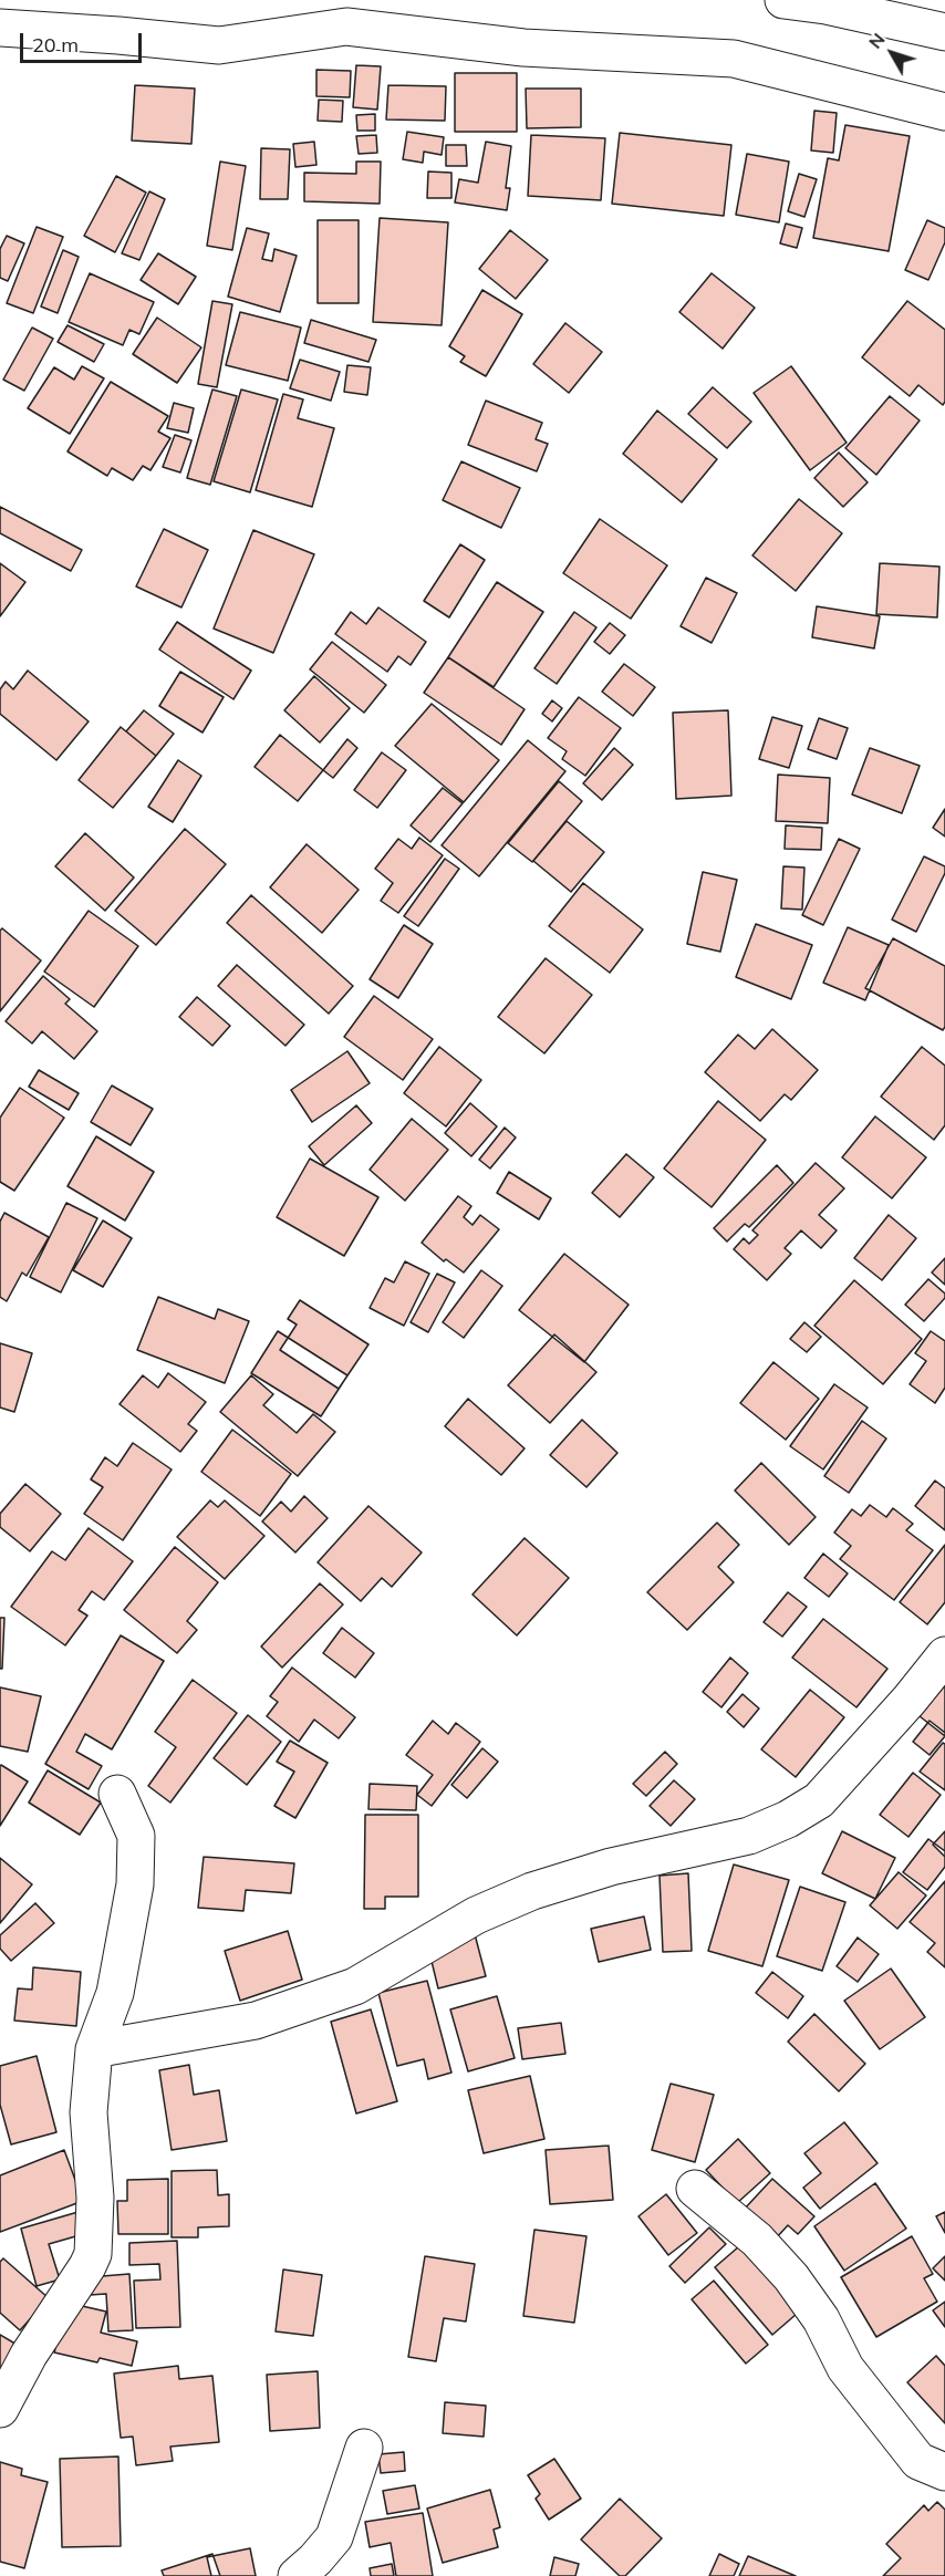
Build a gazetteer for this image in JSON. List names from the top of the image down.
{
  "scale_bar": "20 m",
  "north": "top left"
}
